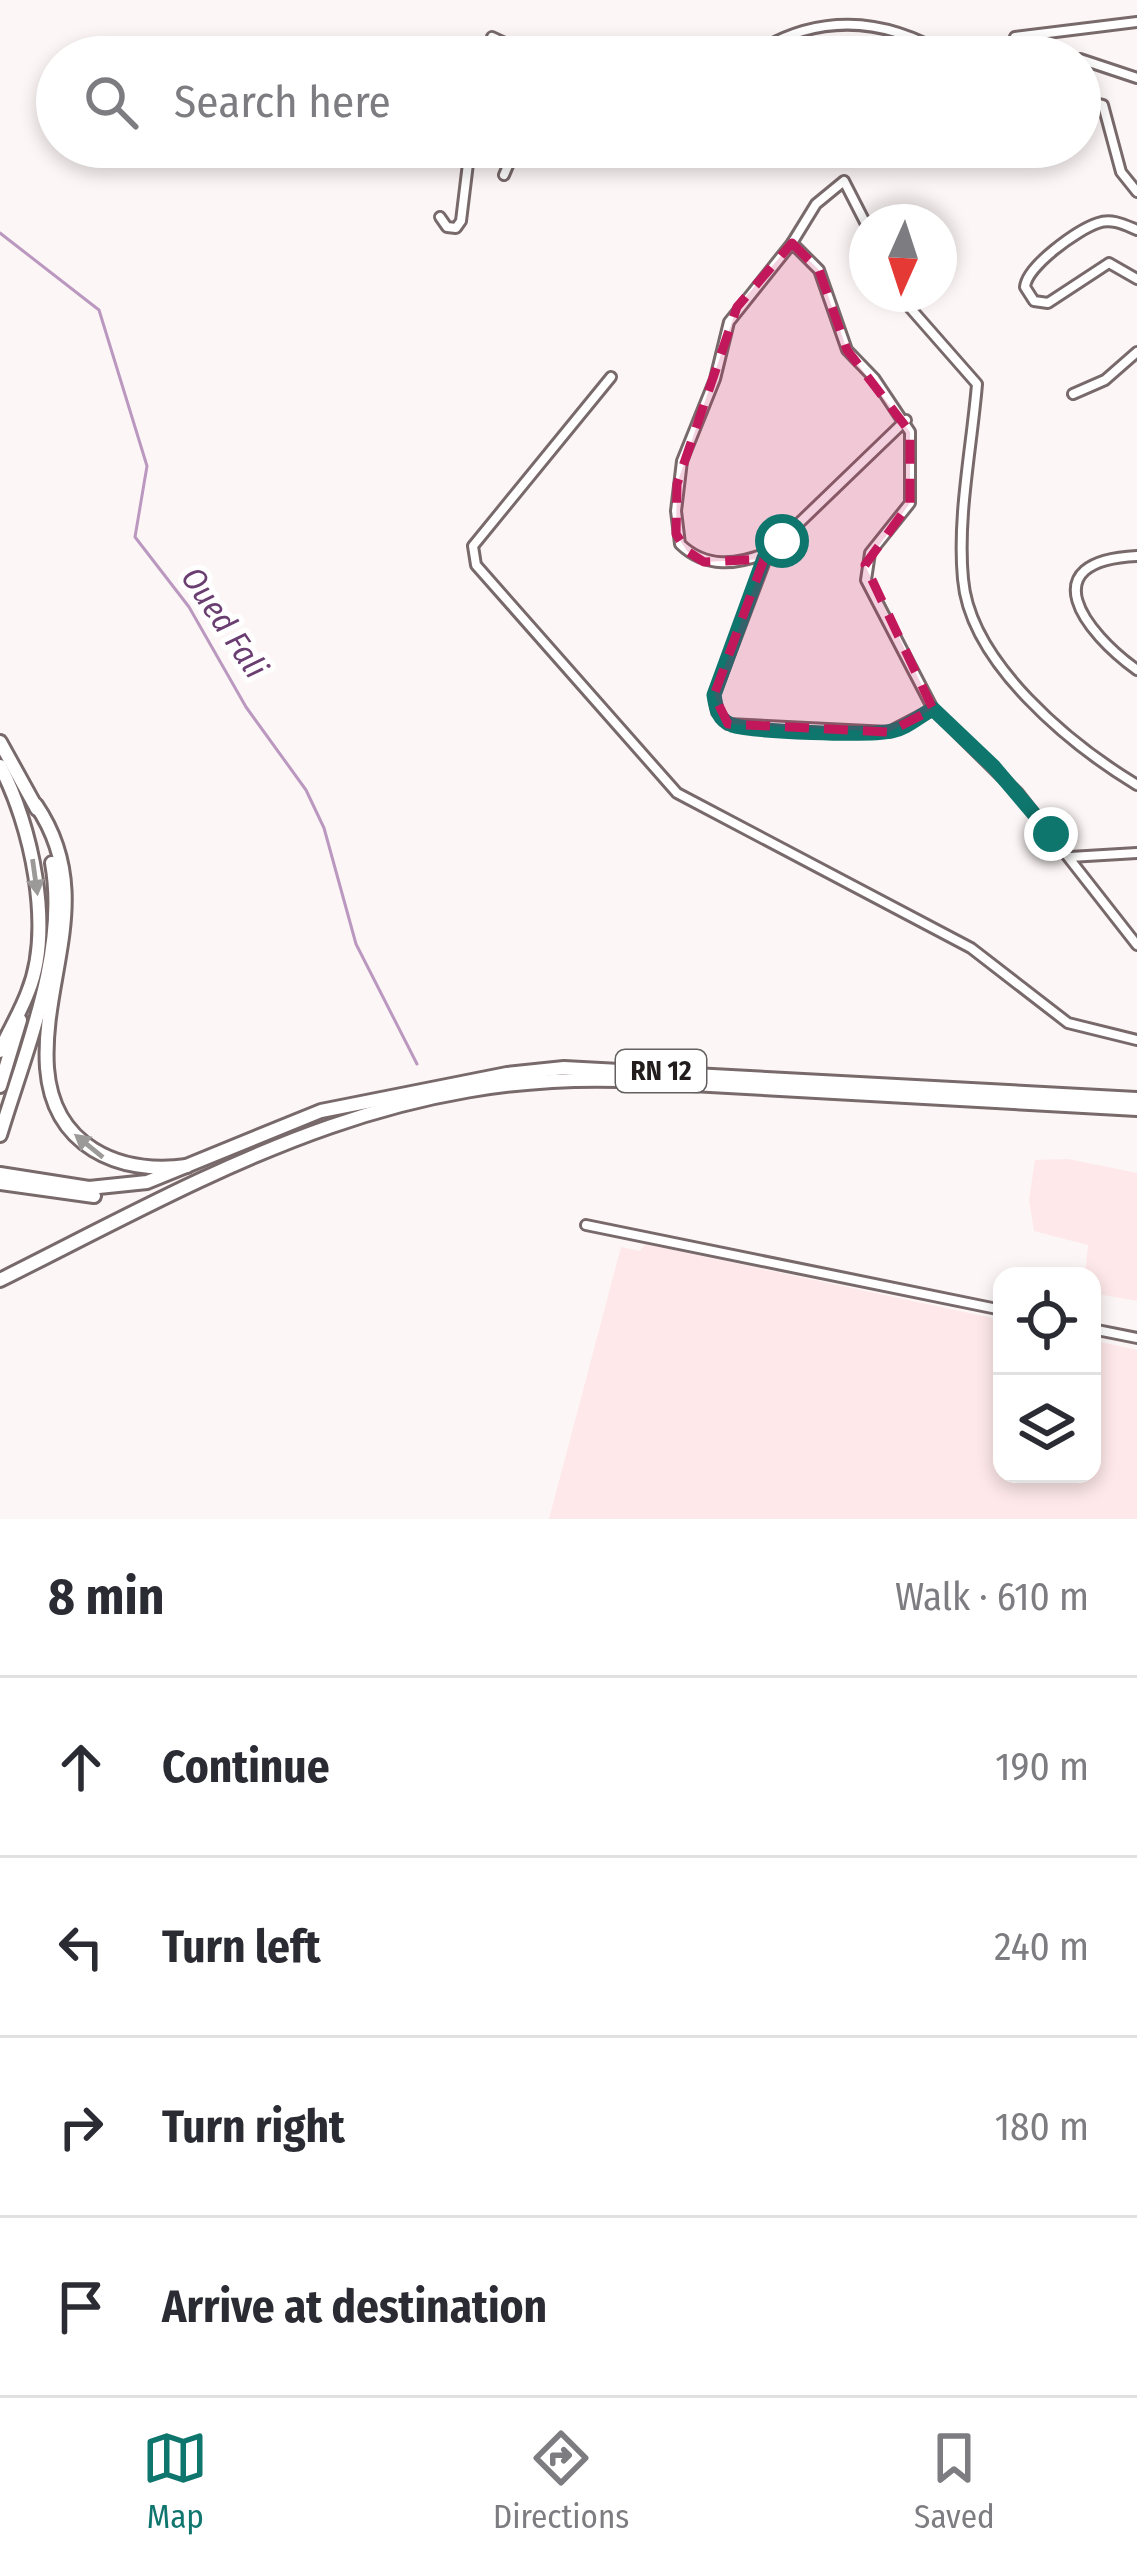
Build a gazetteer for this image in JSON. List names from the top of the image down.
{
  "streets": {
    "highway": ["RN 12"]
  },
  "water": ["Oued Fali"],
  "north": "bottom",
  "page": {
    "search": "Search here",
    "heading": ["8 min", "Walk · 610 m"],
    "list": [
      ["Continue", "190 m"],
      ["Turn left", "240 m"],
      ["Turn right", "180 m"],
      "Arrive at destination"
    ],
    "nav": ["Map", "Directions", "Saved"]
  }
}
